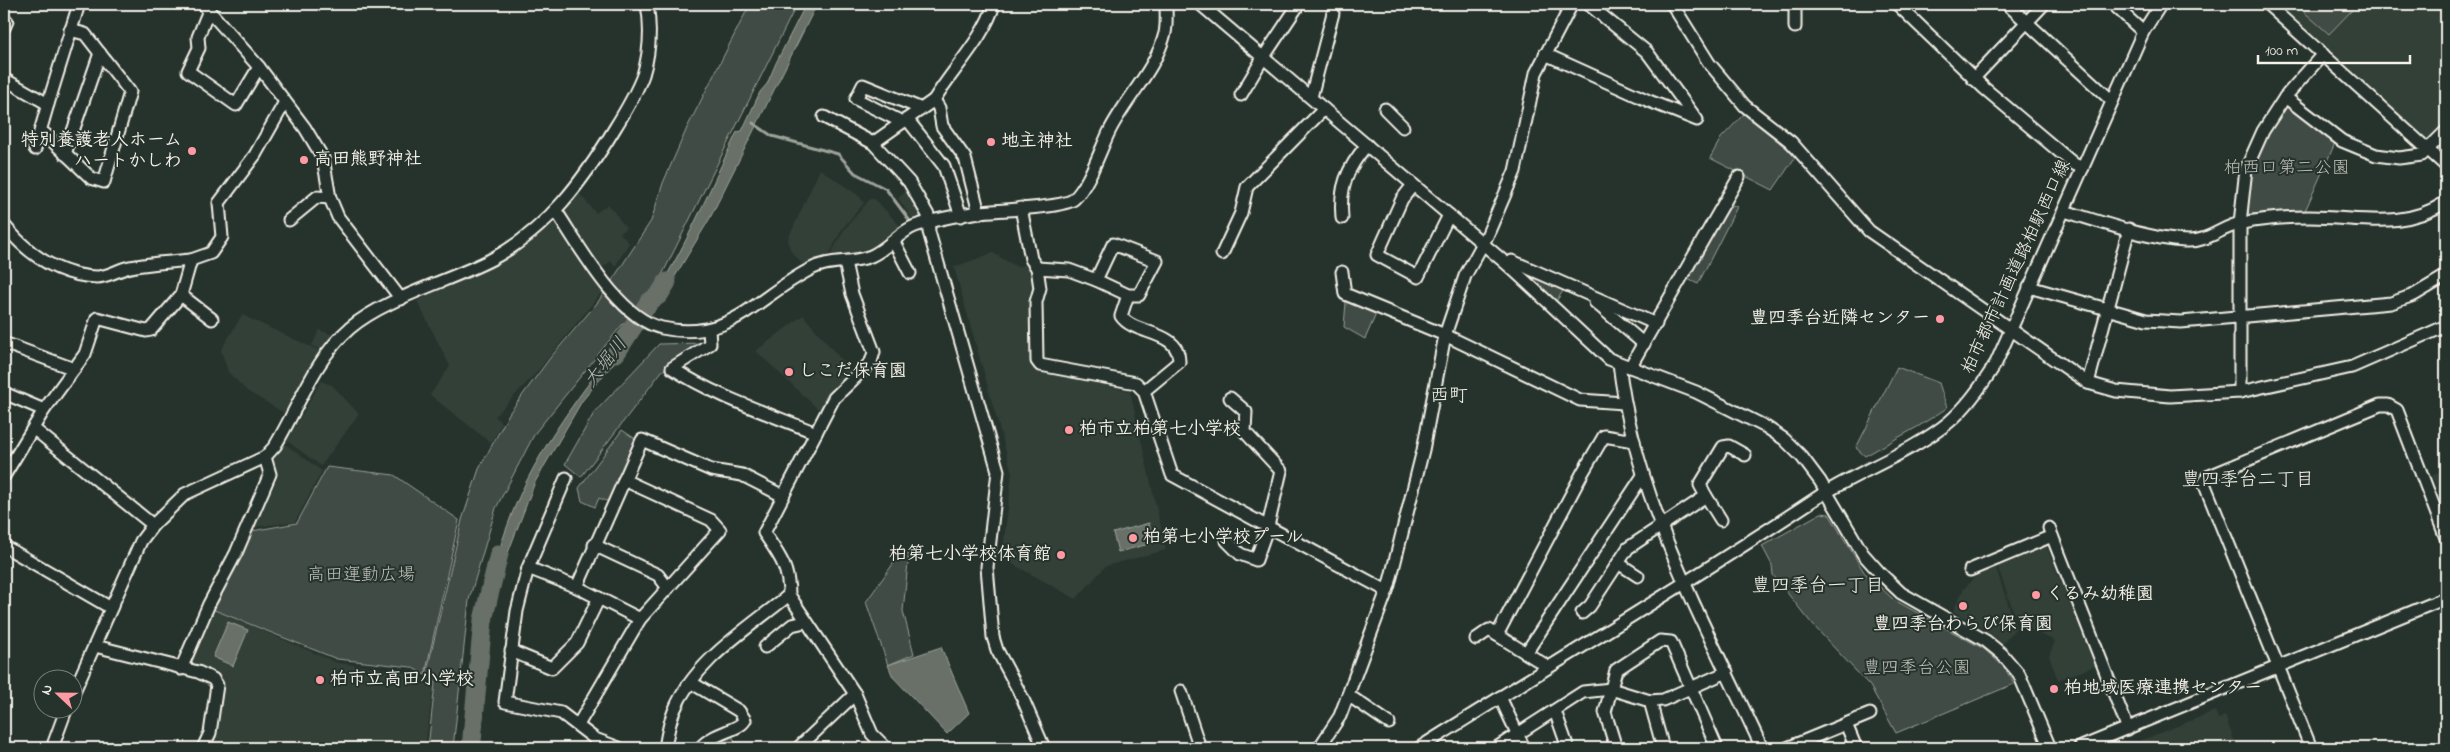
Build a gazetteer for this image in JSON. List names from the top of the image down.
{
  "streets": {
    "street": ["柏市都市計画道路柏駅西口線"]
  },
  "districts": ["西町", "豊四季台二丁目", "豊四季台一丁目"],
  "water": ["大堀川"],
  "parks": ["柏西口第二公園", "高田運動広場", "豊四季台公園"],
  "places": [
    "地主神社",
    "特別養護老人ホーム ハートかしわ",
    "高田熊野神社",
    "豊四季台近隣センター",
    "しこだ保育園",
    "柏市立柏第七小学校",
    "柏第七小学校プール",
    "柏第七小学校体育館",
    "くるみ幼稚園",
    "豊四季台わらび保育園",
    "柏市立高田小学校",
    "柏地域医療連携センター"
  ],
  "scale_bar": "100 m",
  "north": "left"
}
